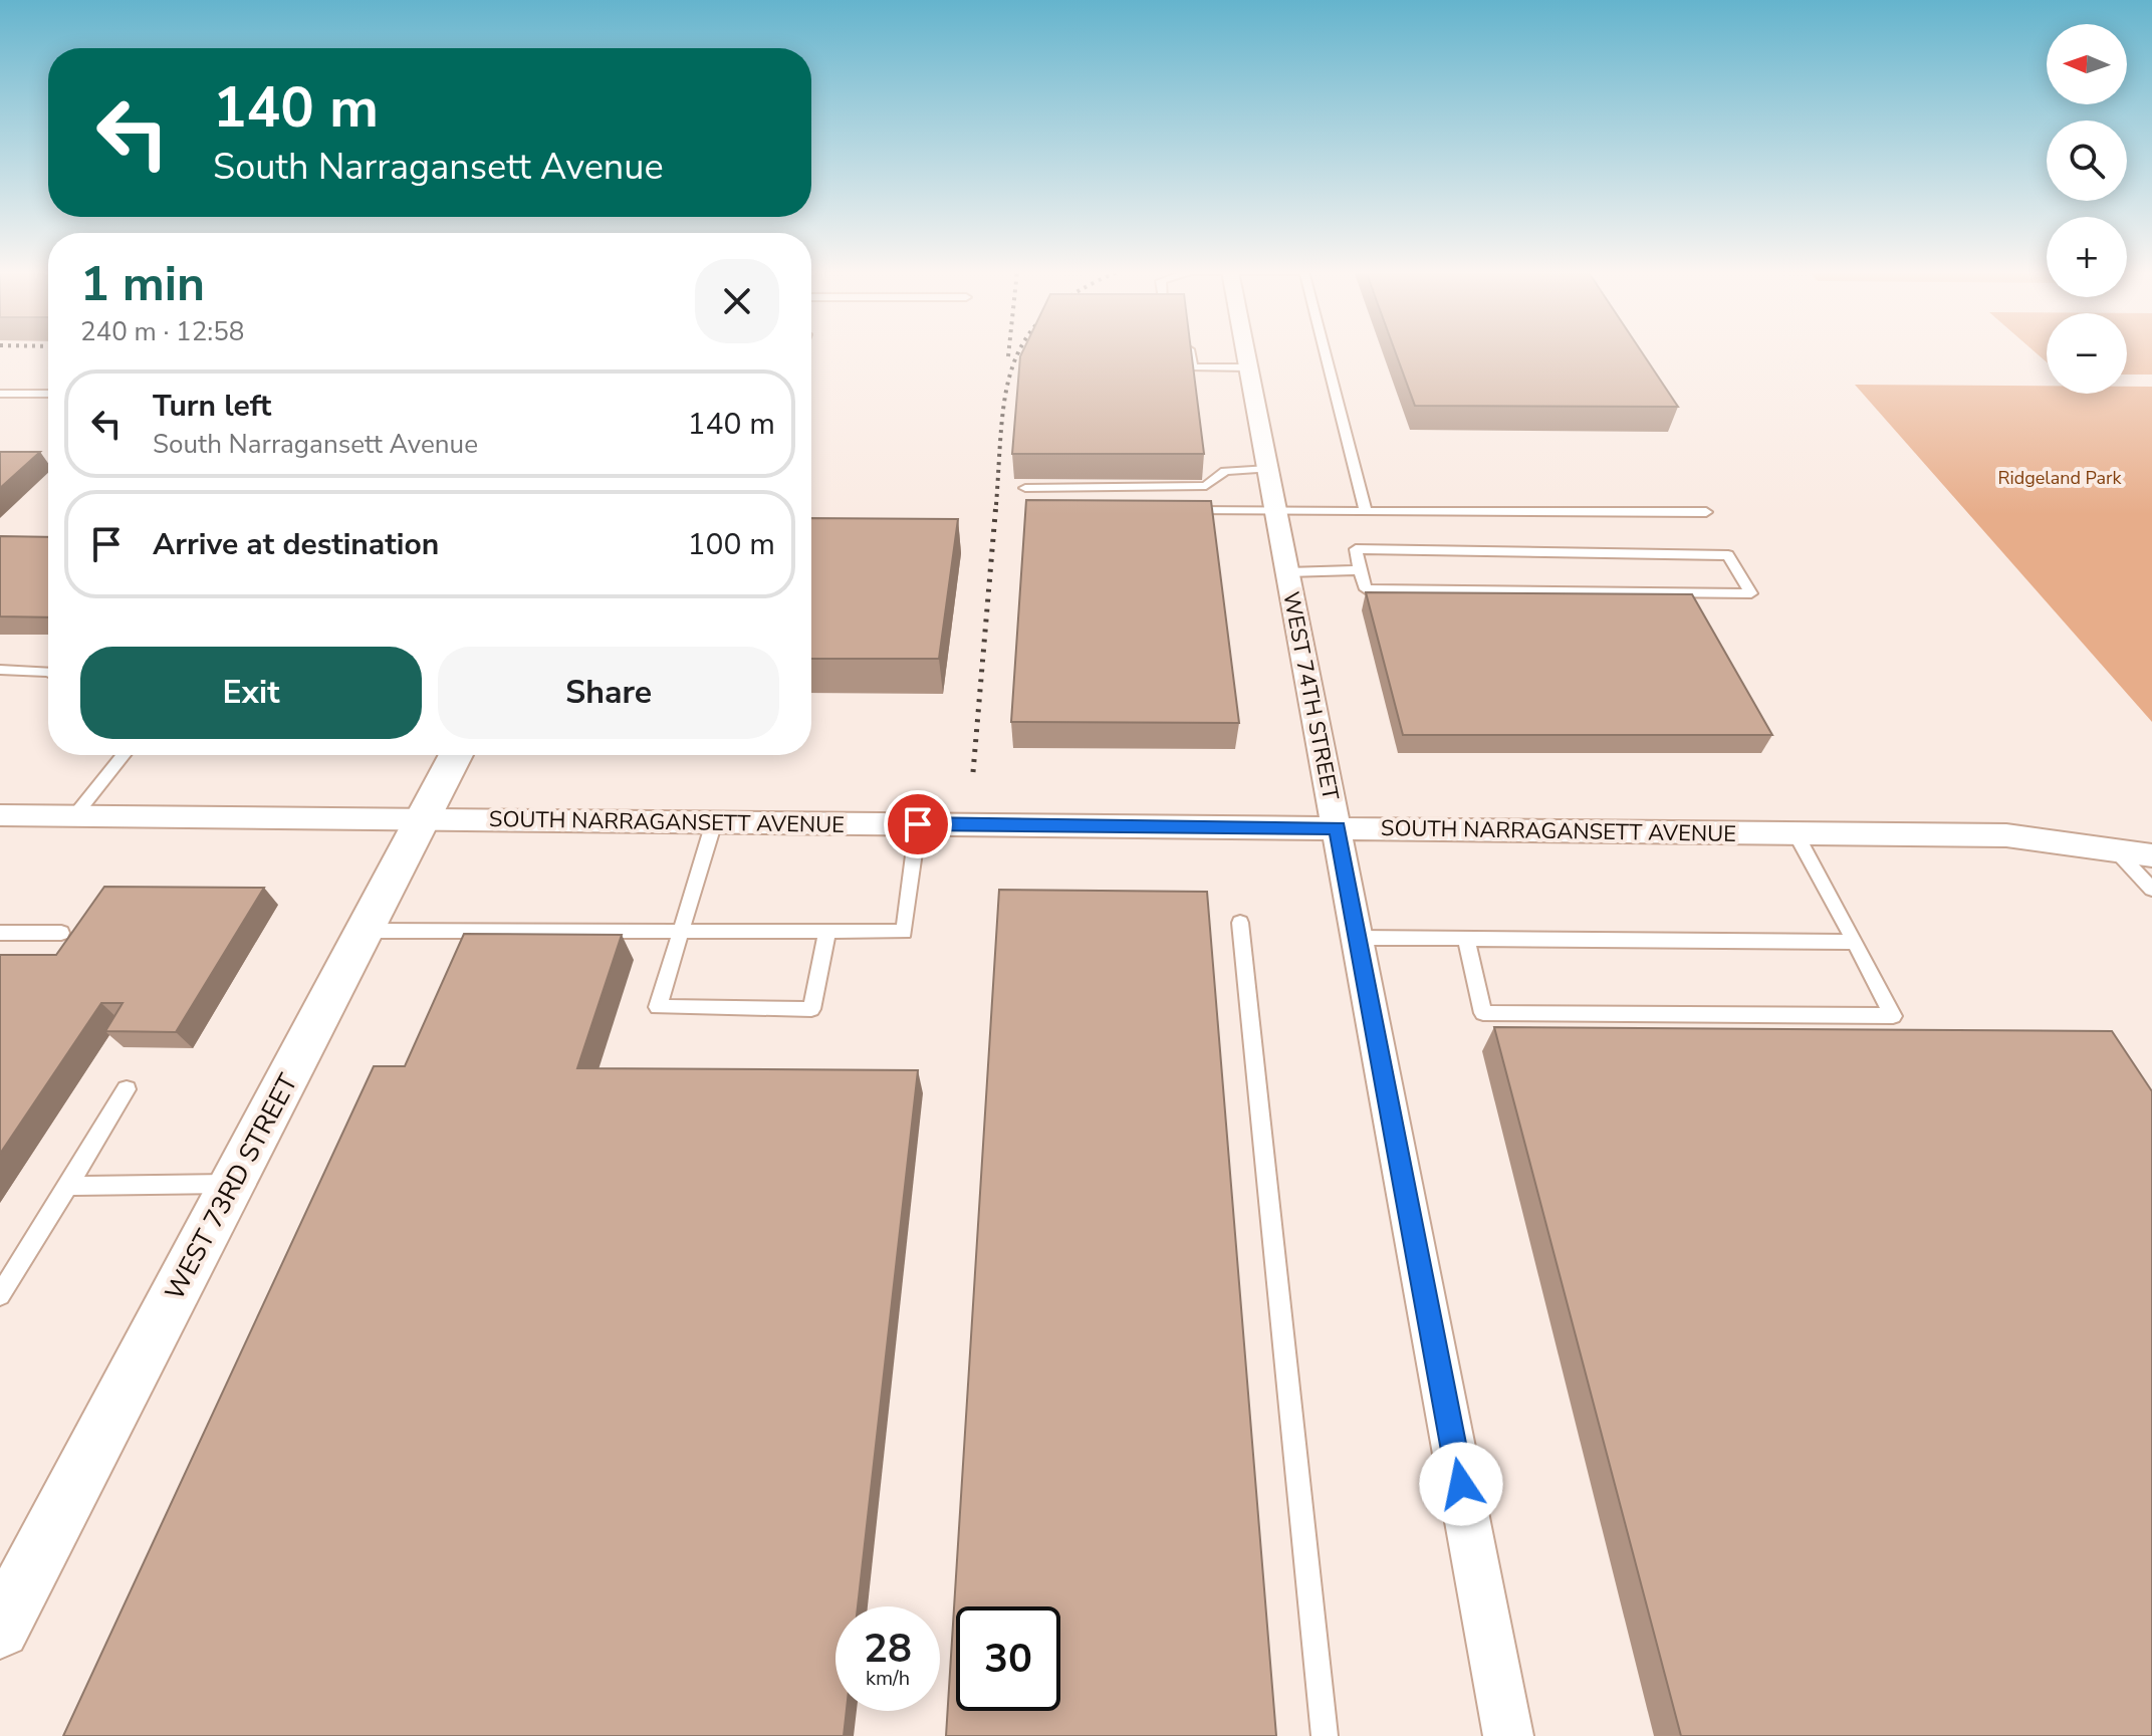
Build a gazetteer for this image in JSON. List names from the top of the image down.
{
  "streets": {
    "street": ["WEST 74TH STREET", "SOUTH NARRAGANSETT AVENUE", "WEST 73RD STREET"]
  },
  "crossings": [
    ["WEST 74TH STREET", "SOUTH NARRAGANSETT AVENUE"],
    ["SOUTH NARRAGANSETT AVENUE", "WEST 73RD STREET"]
  ],
  "parks": ["Ridgeland Park"],
  "north": "left",
  "page": {
    "map_buttons": ["+", "−"],
    "turn": ["140 m", "South Narragansett Avenue"],
    "heading": ["1 min", "240 m · 12:58"],
    "list": [
      {
        "name": "Turn left",
        "note": "South Narragansett Avenue",
        "value": "140 m"
      },
      {
        "name": "Arrive at destination",
        "value": "100 m"
      }
    ],
    "buttons": ["Exit", "Share"],
    "speed": "28 km/h",
    "limit": "30"
  }
}
